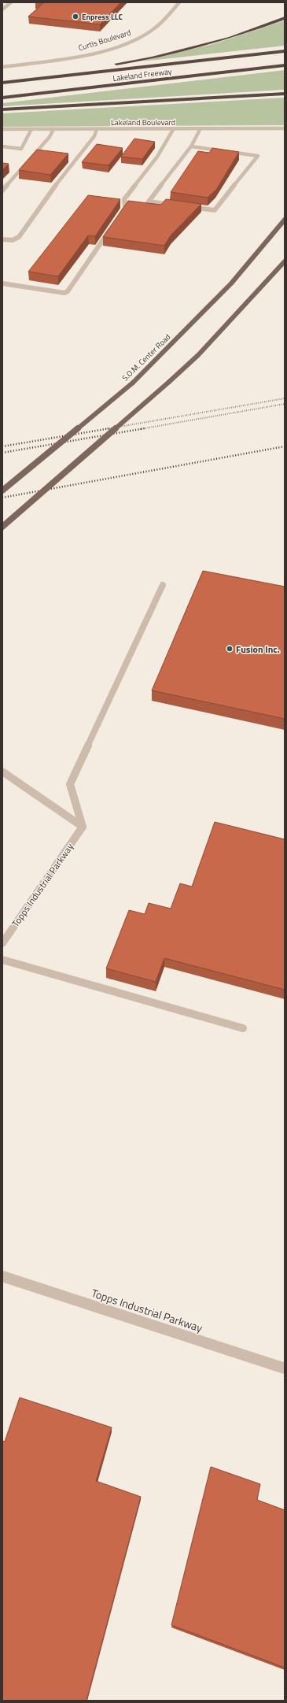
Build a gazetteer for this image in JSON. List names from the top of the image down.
{
  "streets": {
    "highway": ["Lakeland Freeway"],
    "main road": ["S.O.M. Center Road"],
    "street": ["Curtis Boulevard", "Lakeland Boulevard", "Topps Industrial Parkway"]
  },
  "places": ["Enpress LLC", "Fusion Inc."]
}
